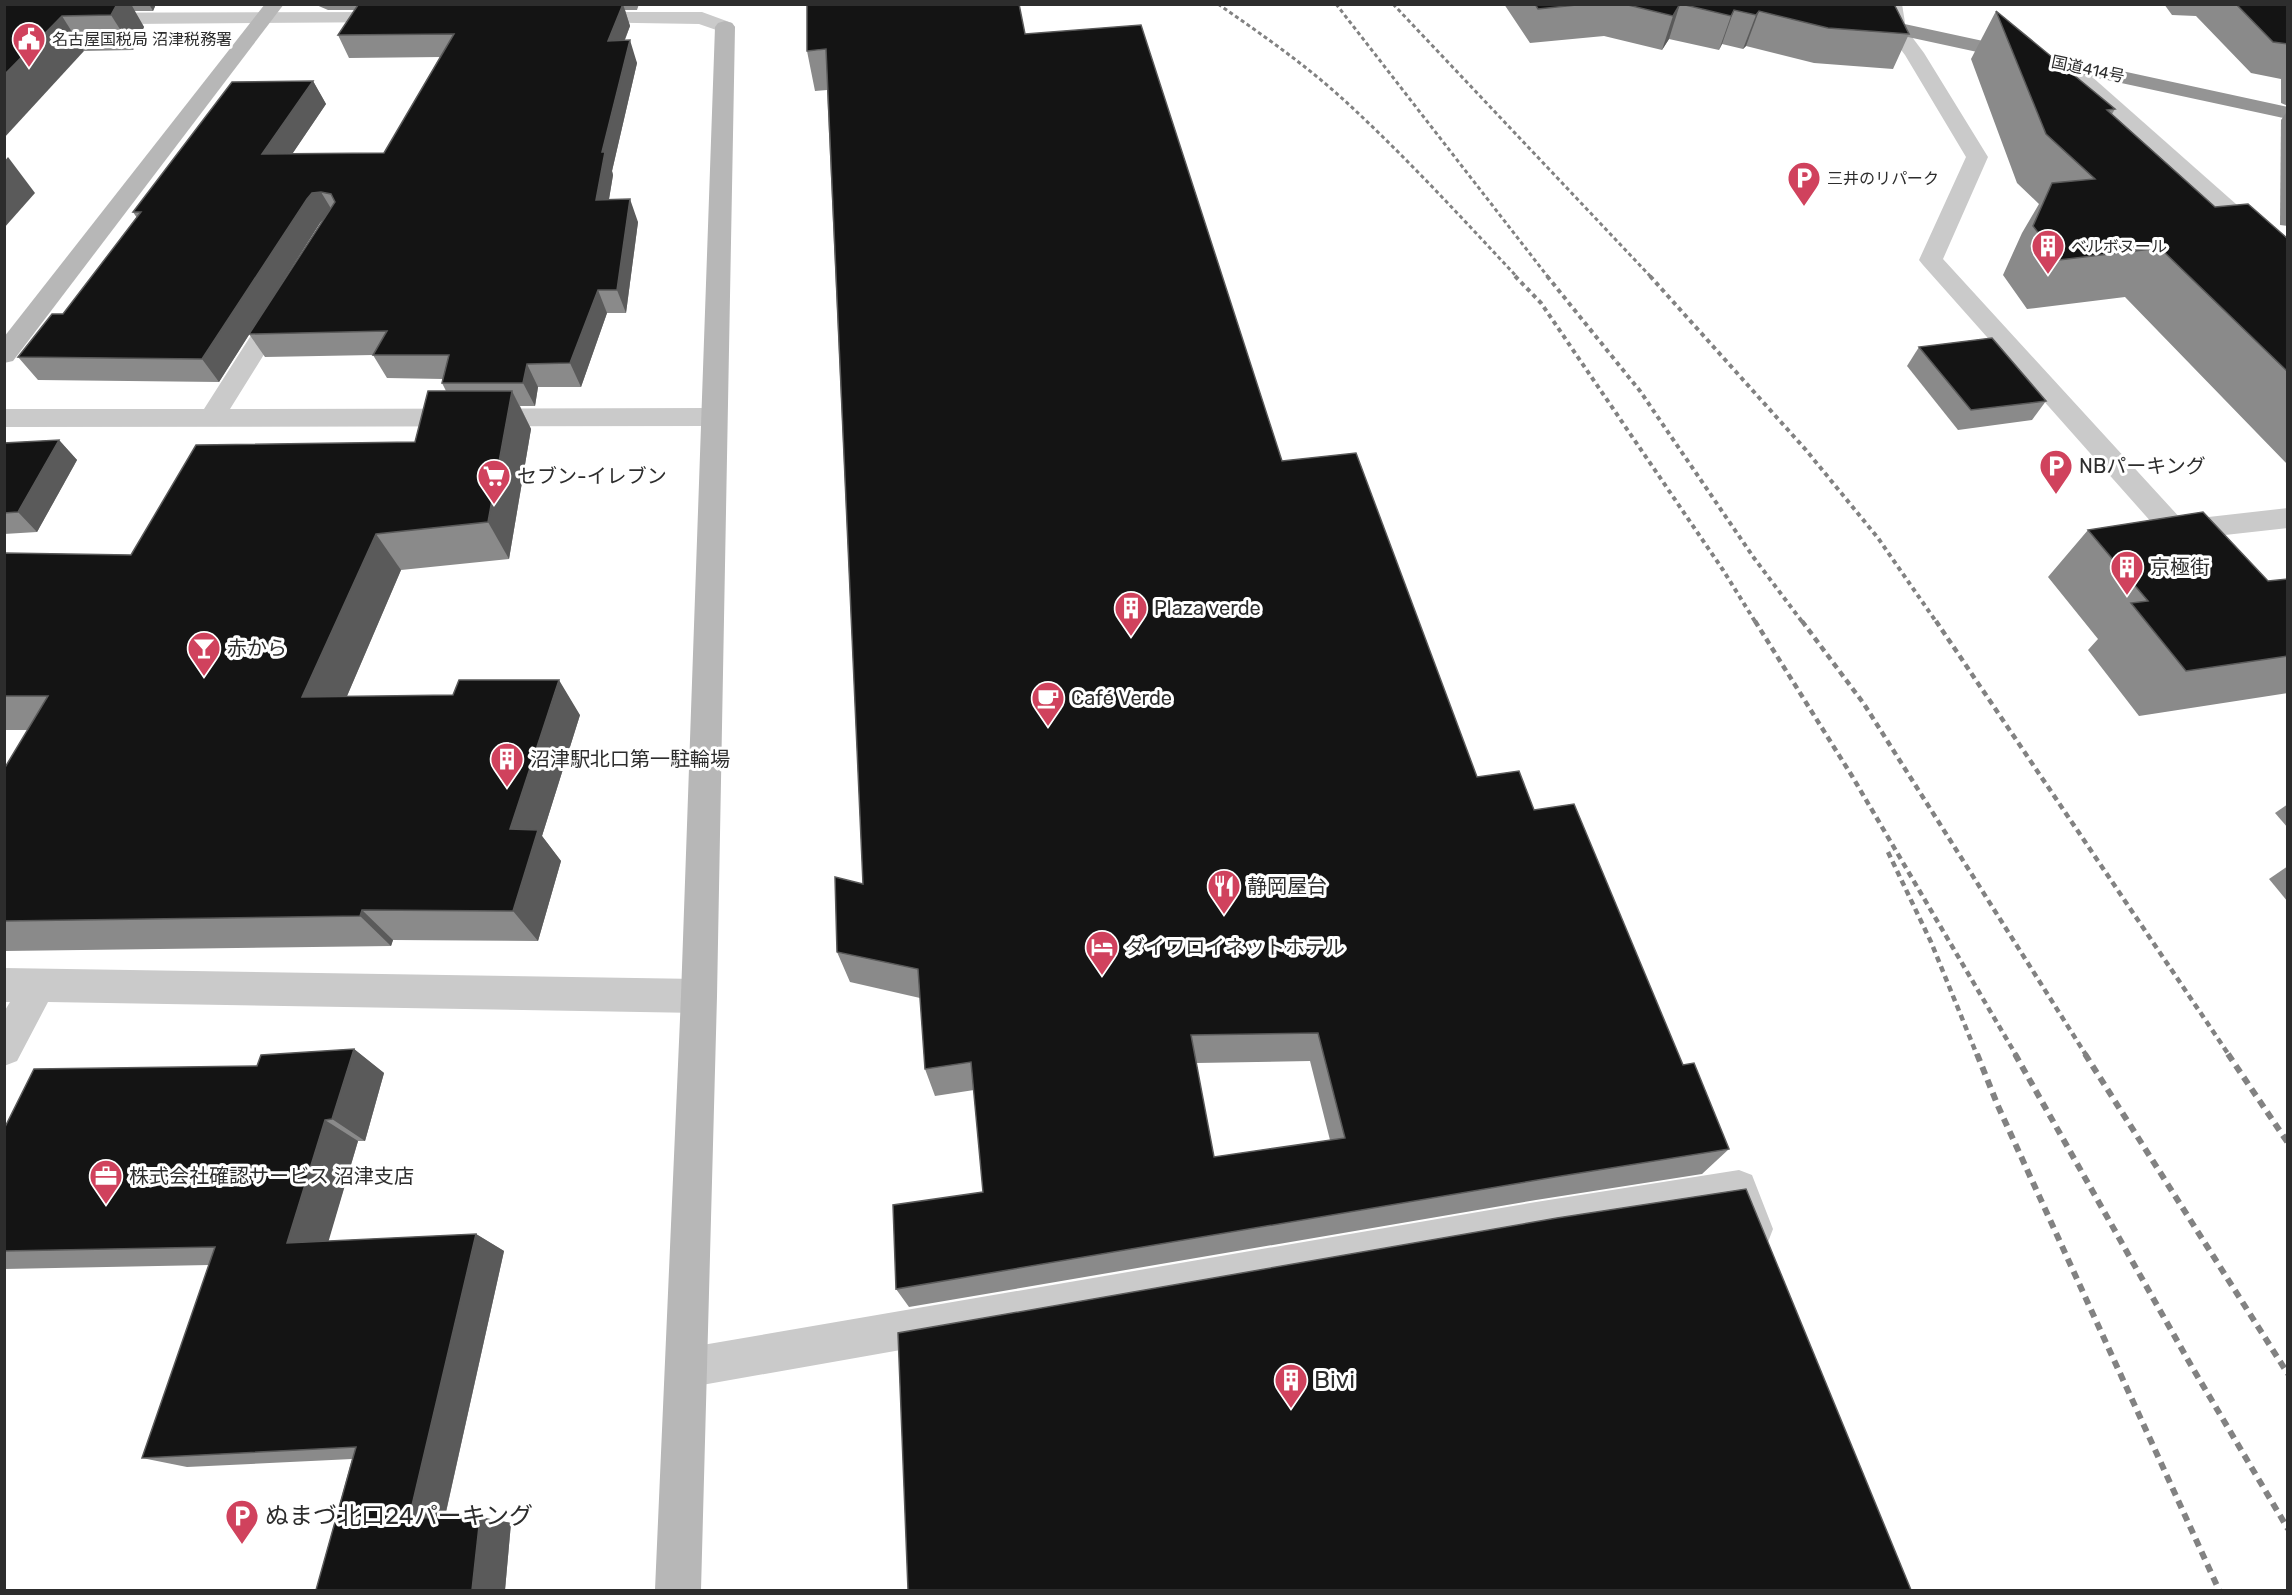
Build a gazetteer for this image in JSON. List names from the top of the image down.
{
  "streets": {
    "highway": ["国道414号"]
  },
  "places": {
    "public building": ["名古屋国税局 沼津税務署"],
    "parking": ["三井のリパーク", "NBパーキング", "ぬまづ北口24パーキング"],
    "building": [
      "ベルボヌール",
      "京極街",
      "Plaza verde",
      "沼津駅北口第一駐輪場",
      "Bivi"
    ],
    "supermarket": ["セブン-イレブン"],
    "bar": ["赤から"],
    "cafe": ["Café Verde"],
    "restaurant": ["静岡屋台"],
    "hotel": ["ダイワロイネットホテル"],
    "office": ["株式会社確認サービス 沼津支店"]
  }
}
